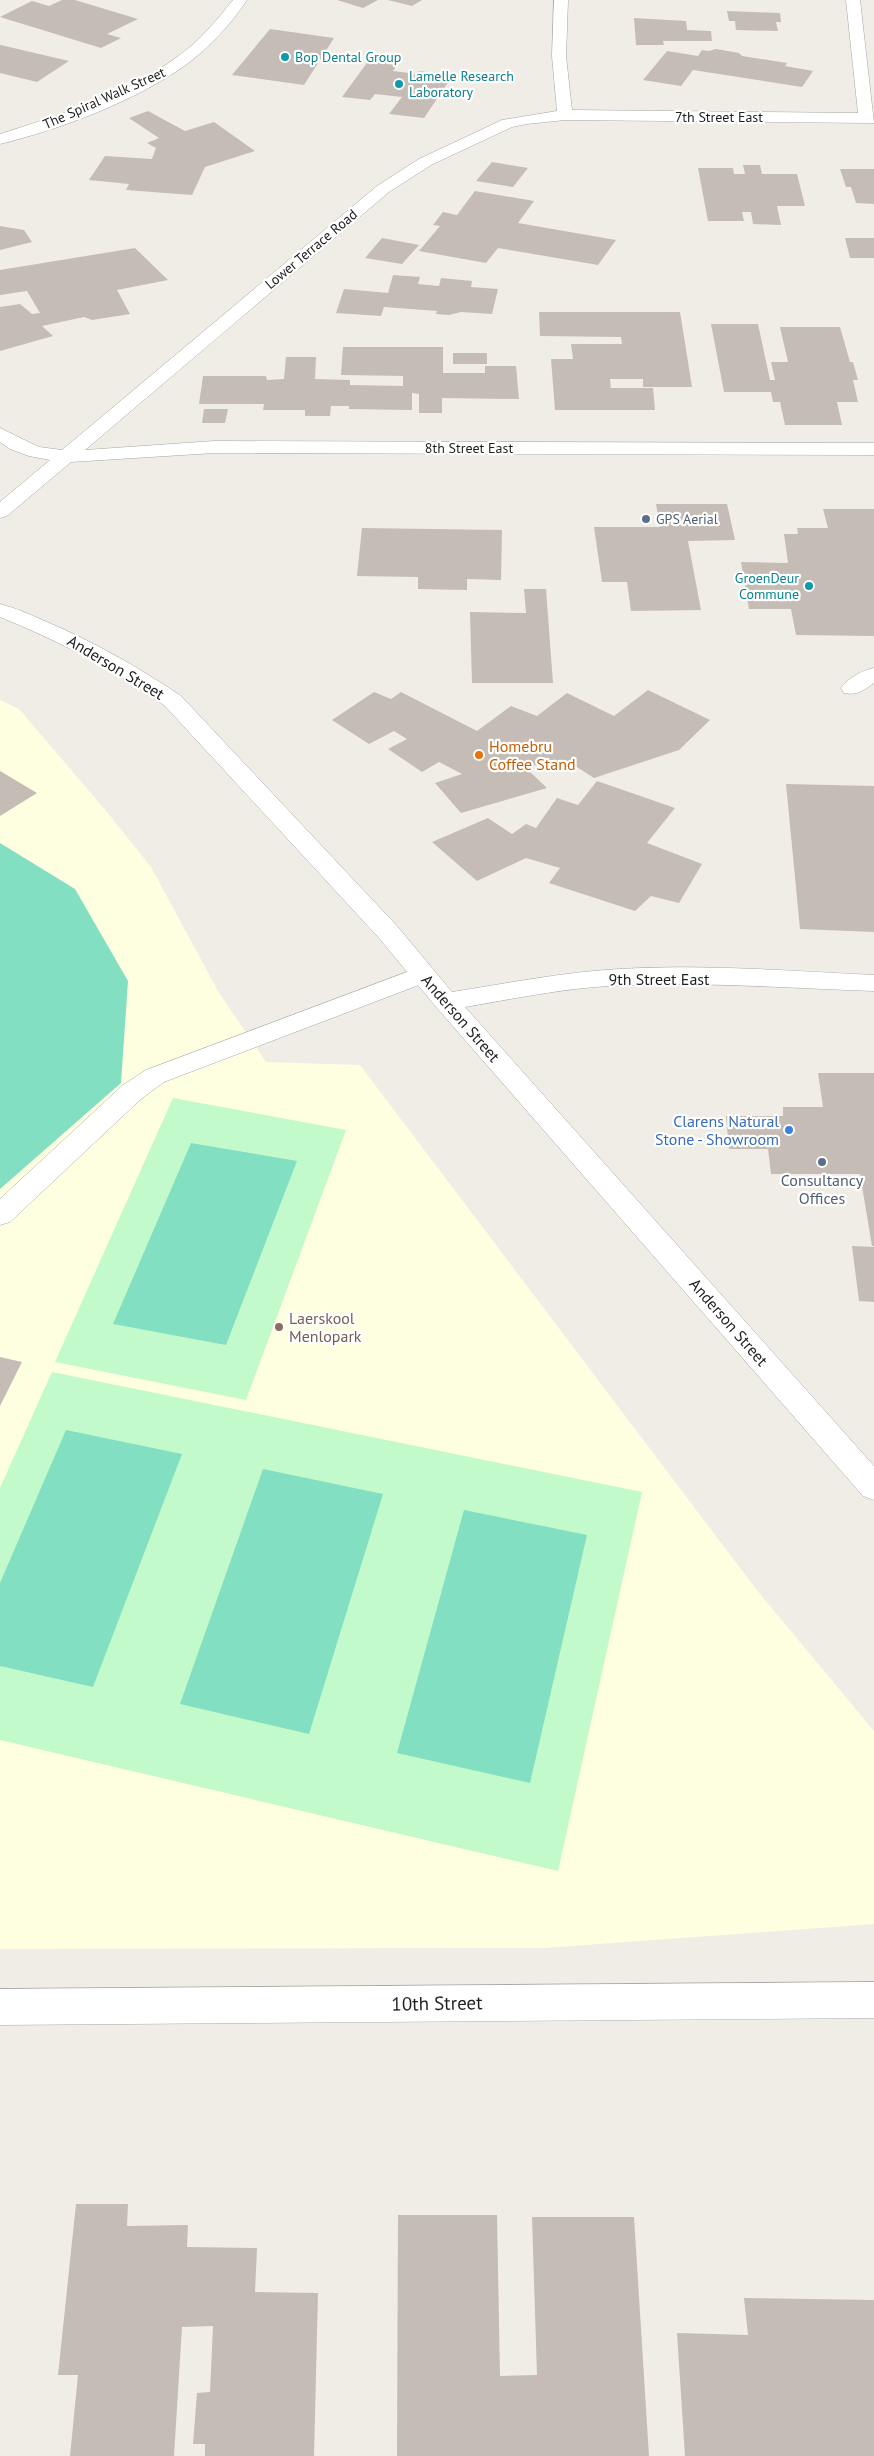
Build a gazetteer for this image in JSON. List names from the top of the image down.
{
  "streets": {
    "street": [
      "The Spiral Walk Street",
      "7th Street East",
      "Lower Terrace Road",
      "8th Street East",
      "Anderson Street",
      "9th Street East",
      "10th Street"
    ]
  },
  "crossings": [
    ["7th Street East", "Lower Terrace Road"],
    ["Lower Terrace Road", "8th Street East"],
    ["Anderson Street", "9th Street East"]
  ],
  "places": [
    "Bop Dental Group",
    "Lamelle Research Laboratory",
    "GPS Aerial",
    "GroenDeur Commune",
    "Homebru Coffee Stand",
    "Clarens Natural Stone - Showroom",
    "Consultancy Offices",
    "Laerskool Menlopark"
  ]
}
